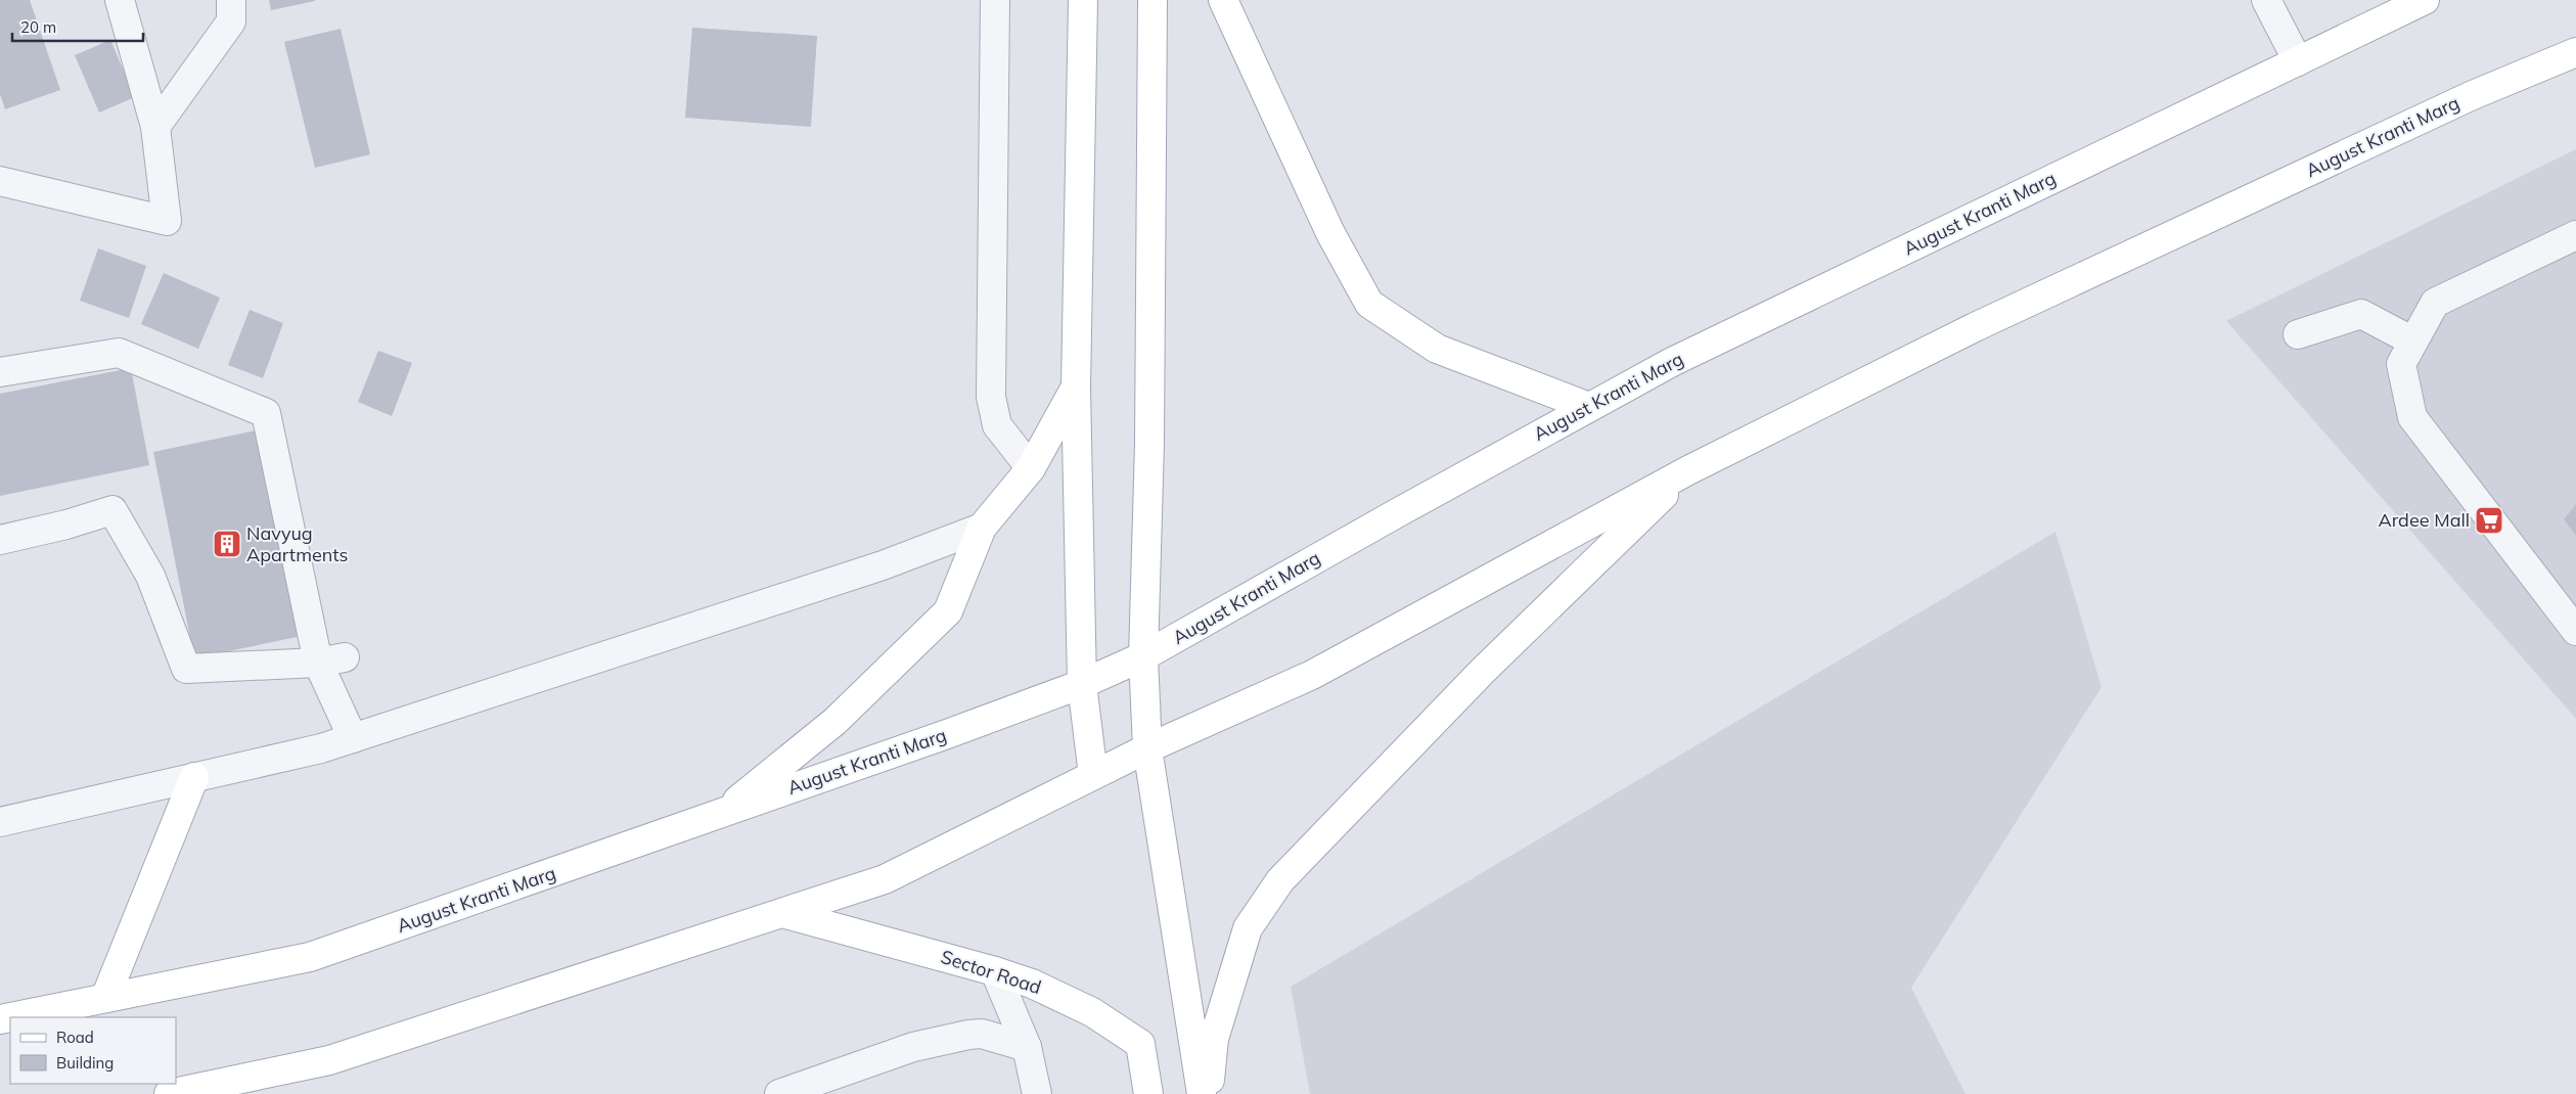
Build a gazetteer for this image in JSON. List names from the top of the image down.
{
  "streets": {
    "main road": ["August Kranti Marg", "Sector Road"]
  },
  "crossings": [
    ["August Kranti Marg", "Sector Road"]
  ],
  "places": {
    "supermarket": ["Ardee Mall"],
    "building": ["Navyug Apartments"]
  },
  "legend": ["Road", "Building"],
  "scale_bar": "20 m"
}
